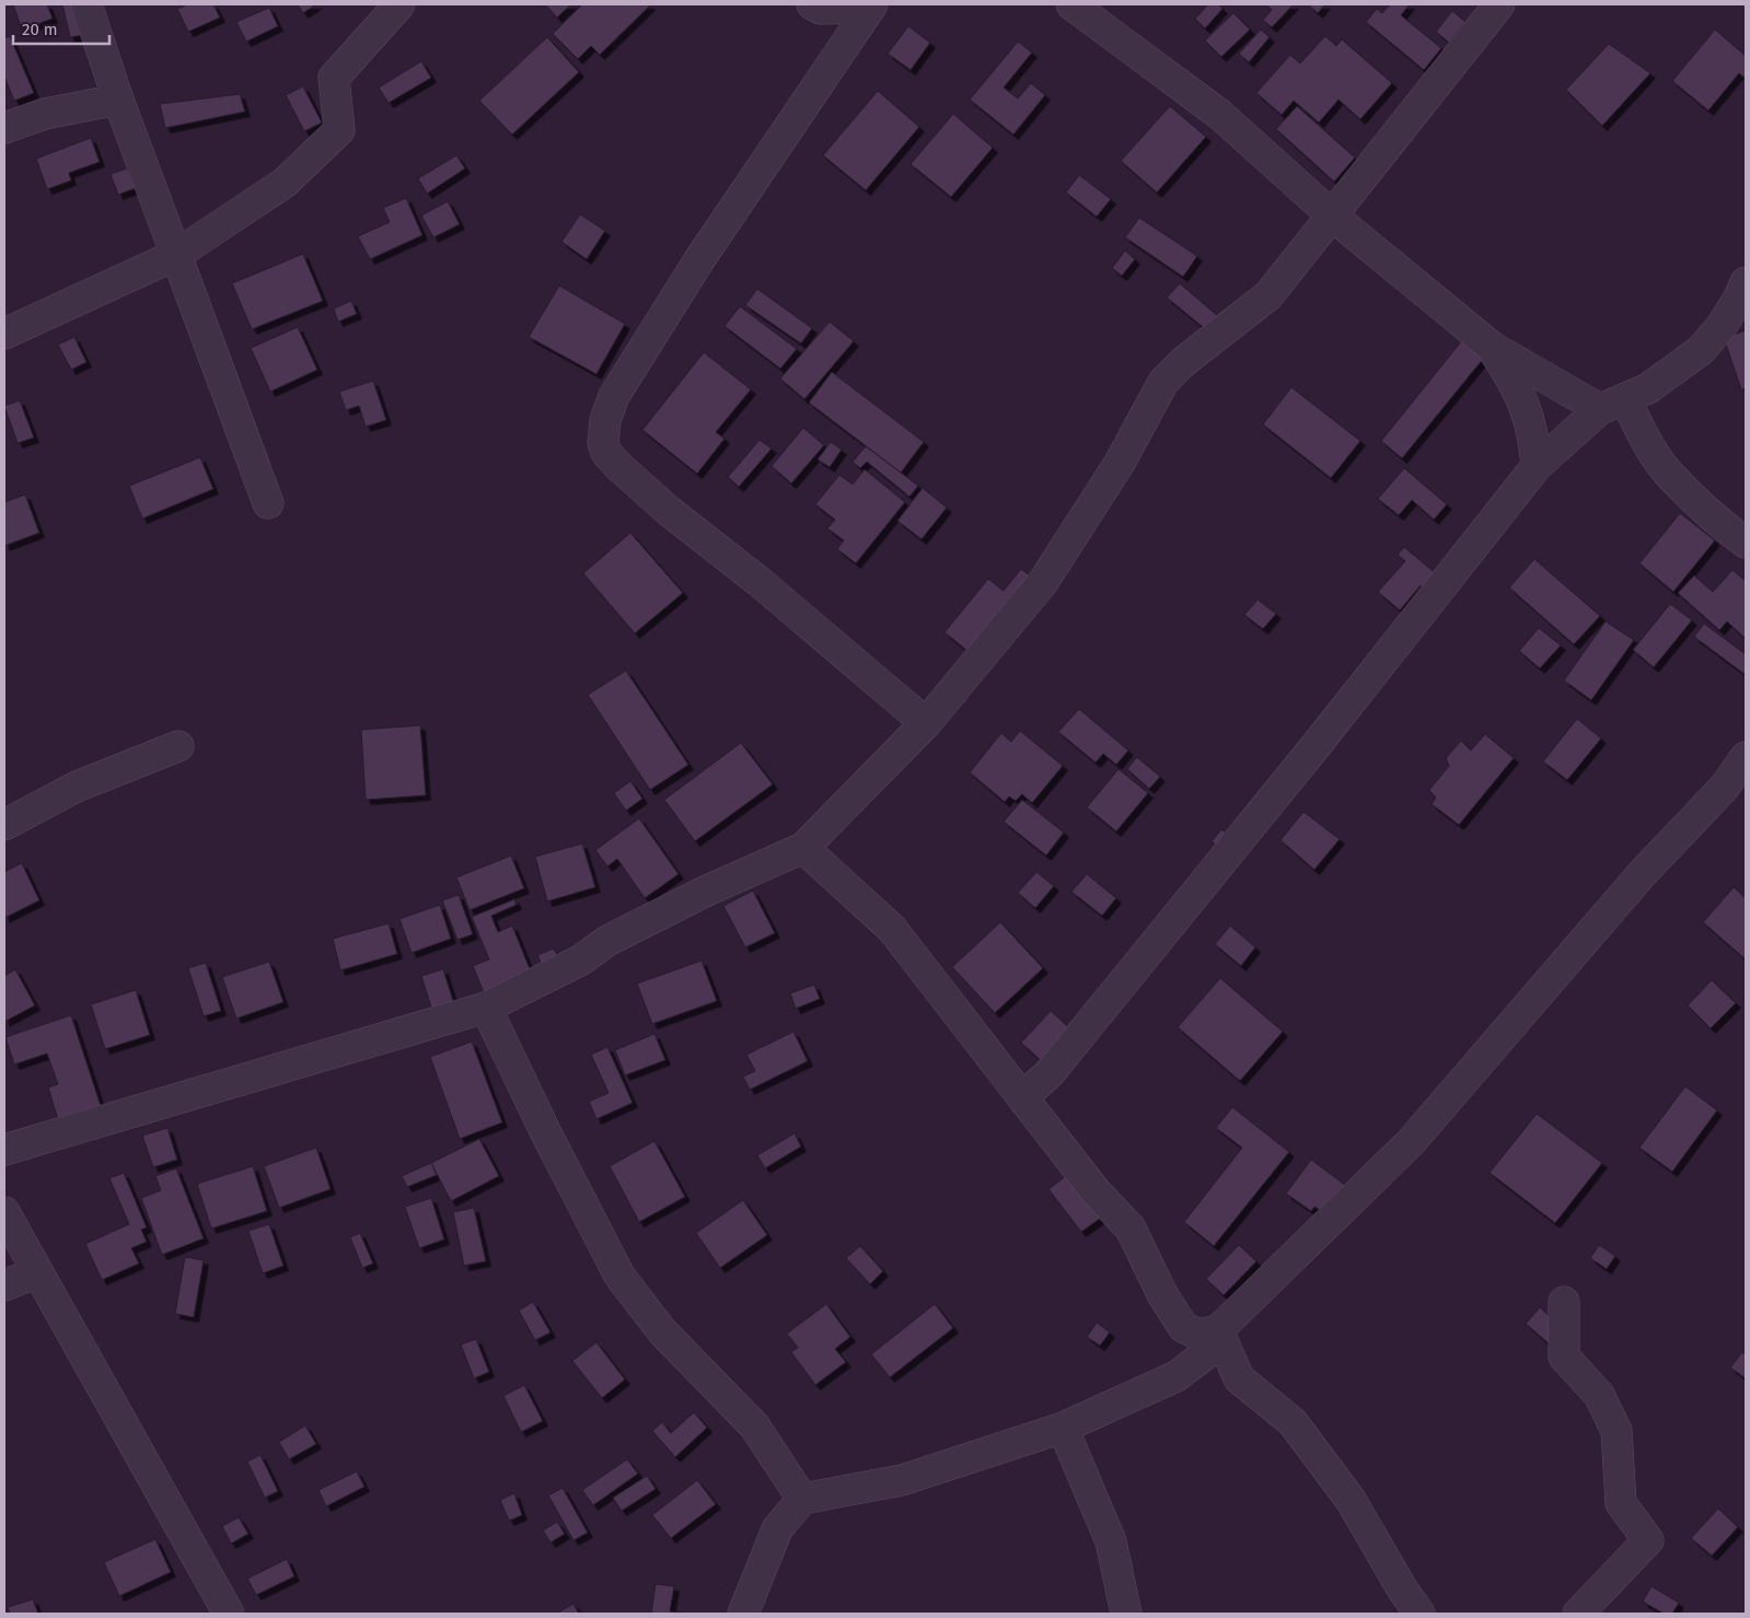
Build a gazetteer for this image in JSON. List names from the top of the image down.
{
  "scale_bar": "20 m"
}
